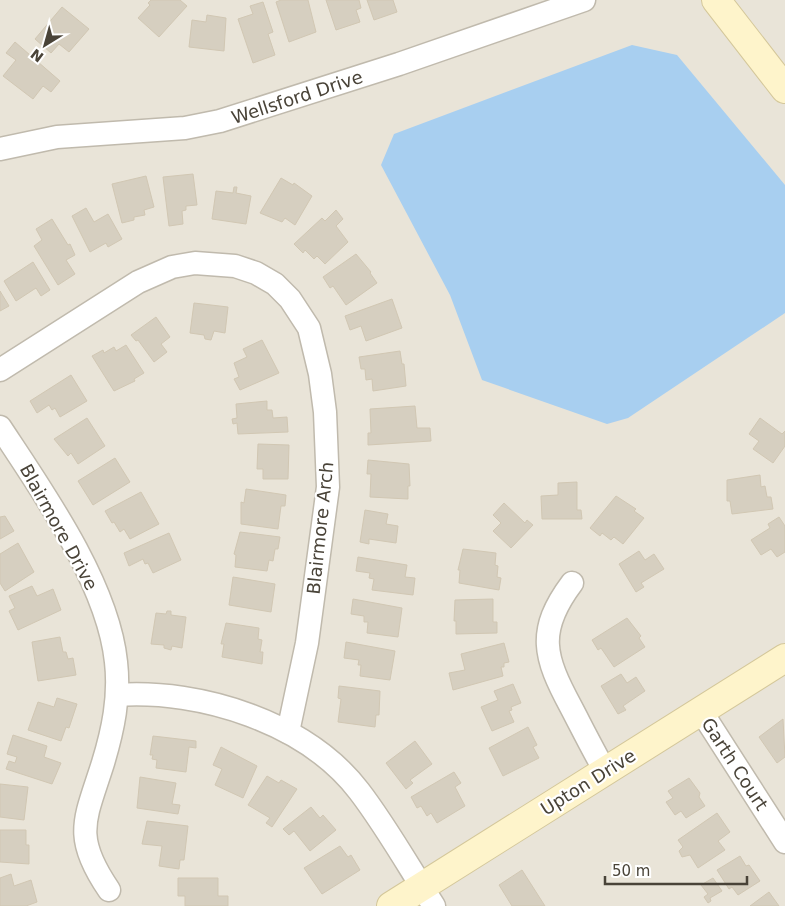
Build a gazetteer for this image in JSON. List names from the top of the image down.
{
  "streets": {
    "main road": ["Upton Drive"],
    "street": [
      "Wellsford Drive",
      "Blairmore Drive",
      "Blairmore Arch",
      "Garth Court"
    ]
  },
  "crossings": [
    ["Garth Court", "Upton Drive"]
  ],
  "scale_bar": "50 m",
  "north": "bottom left"
}
